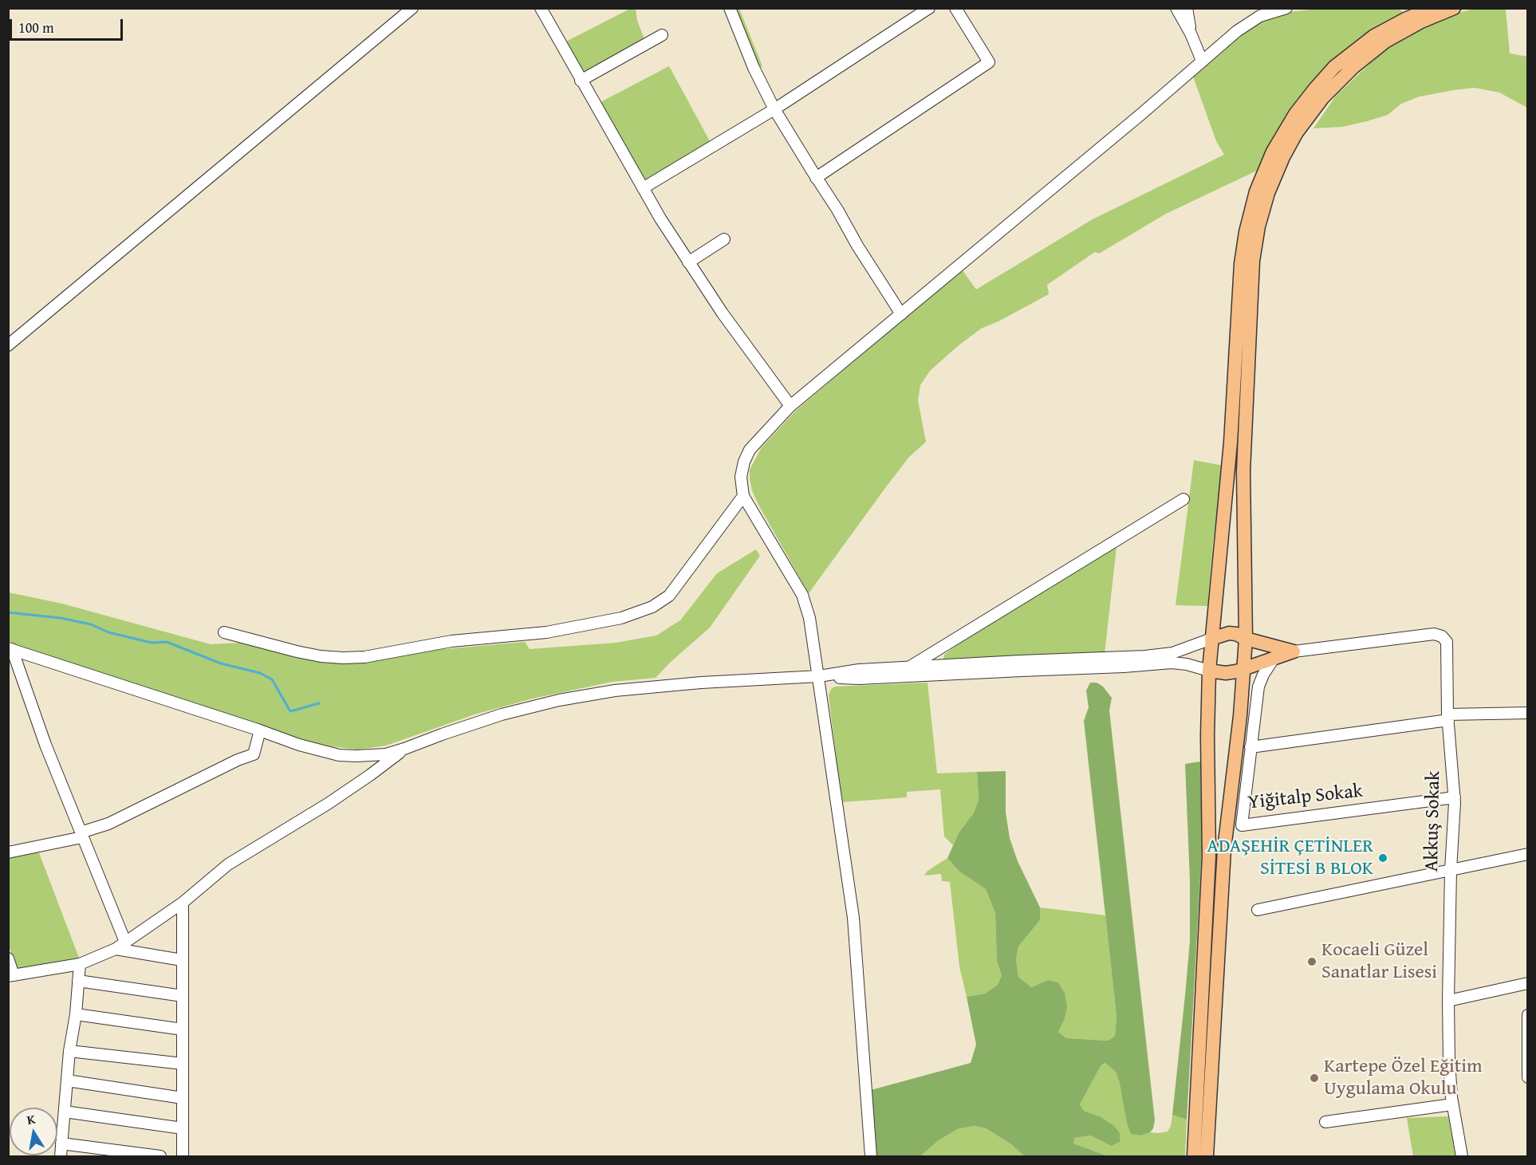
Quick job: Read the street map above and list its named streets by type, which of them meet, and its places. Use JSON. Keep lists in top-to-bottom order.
{
  "streets": {
    "street": ["Yiğitalp Sokak", "Akkuş Sokak"]
  },
  "crossings": [
    ["Yiğitalp Sokak", "Akkuş Sokak"]
  ],
  "places": ["ADAŞEHİR ÇETİNLER SİTESİ B BLOK", "Kocaeli Güzel Sanatlar Lisesi", "Kartepe Özel Eğitim Uygulama Okulu"],
  "scale_bar": "100 m",
  "north": "top"
}
